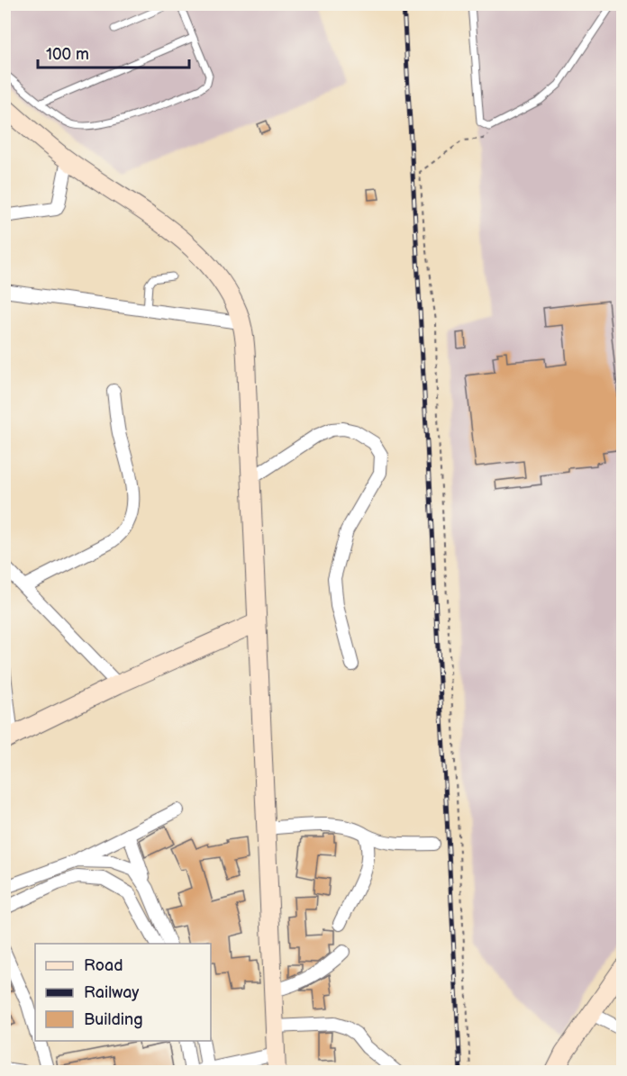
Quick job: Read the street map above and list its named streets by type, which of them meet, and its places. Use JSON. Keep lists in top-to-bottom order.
{
  "legend": ["Road", "Railway", "Building"],
  "scale_bar": "100 m"
}
